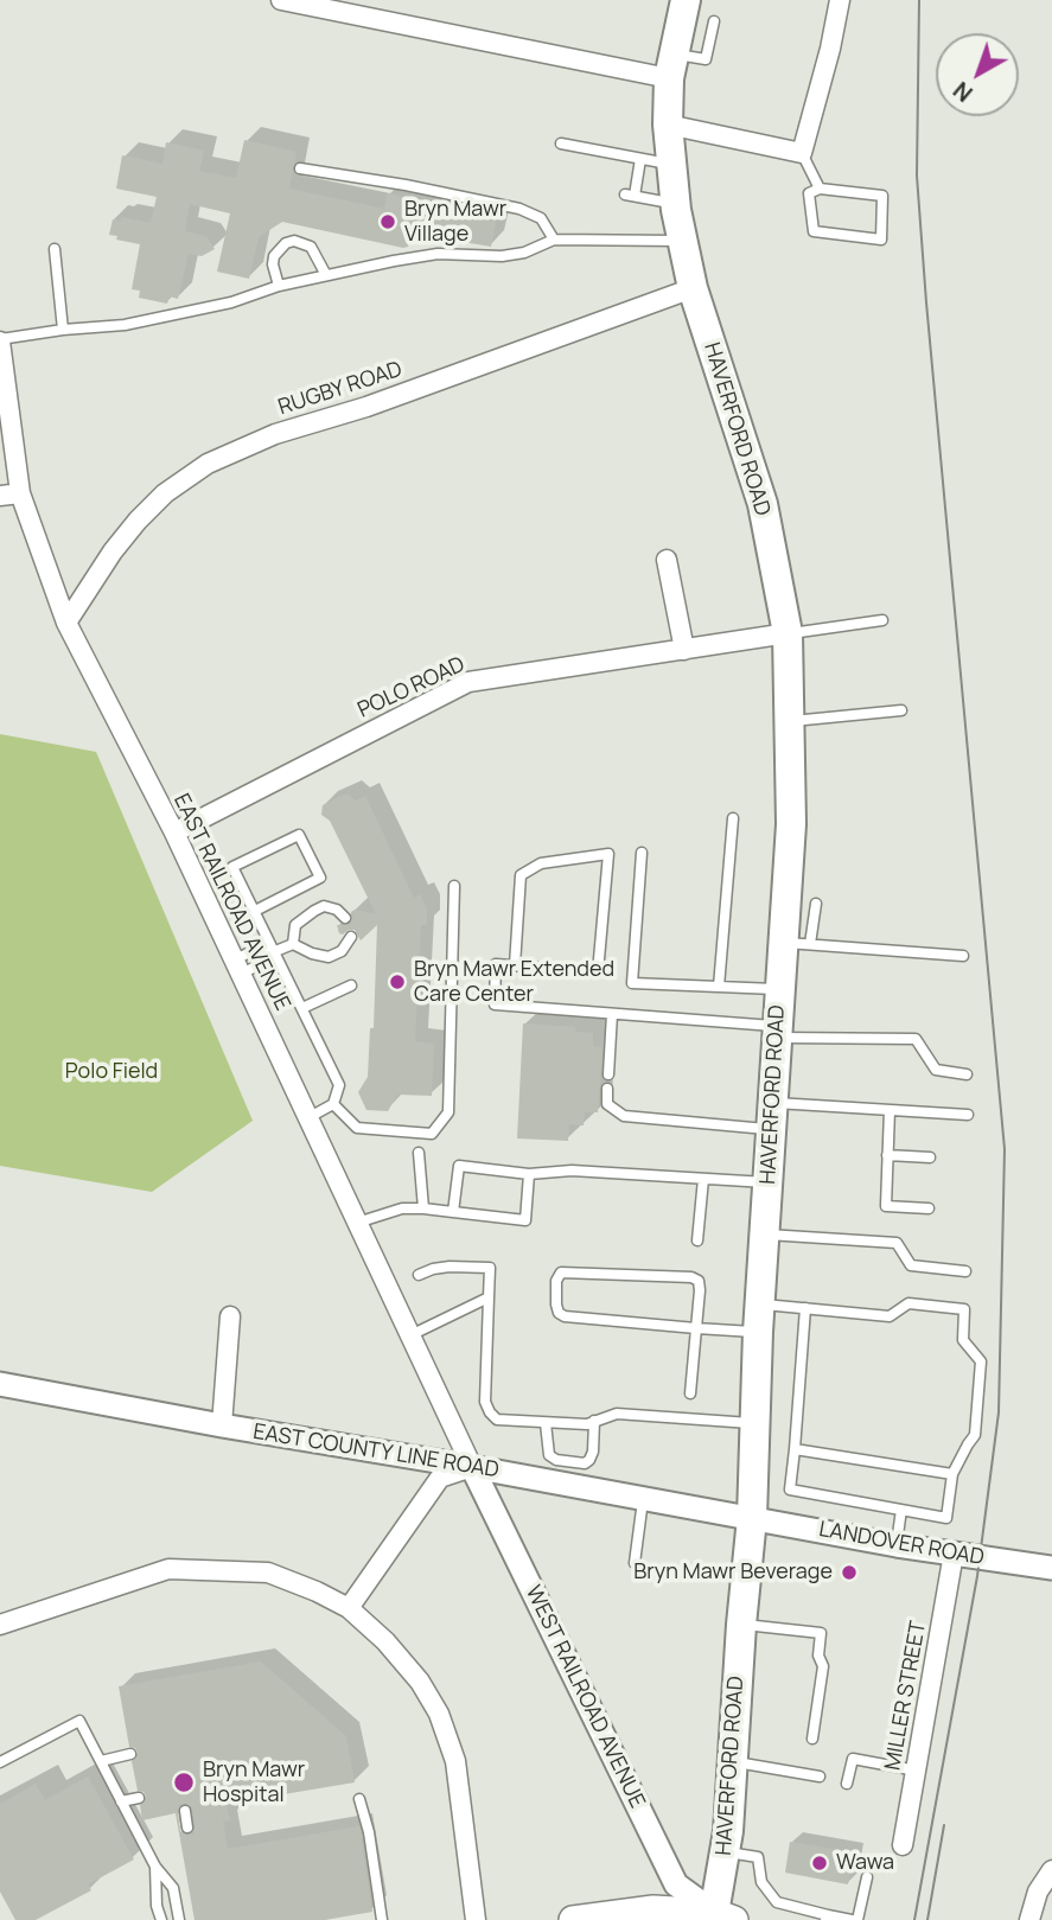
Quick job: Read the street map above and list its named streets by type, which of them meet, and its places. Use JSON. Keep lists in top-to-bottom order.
{
  "streets": {
    "main road": ["HAVERFORD ROAD"],
    "street": [
      "RUGBY ROAD",
      "POLO ROAD",
      "EAST RAILROAD AVENUE",
      "EAST COUNTY LINE ROAD",
      "LANDOVER ROAD",
      "MILLER STREET",
      "WEST RAILROAD AVENUE"
    ]
  },
  "crossings": [
    ["RUGBY ROAD", "HAVERFORD ROAD"],
    ["RUGBY ROAD", "EAST RAILROAD AVENUE"],
    ["HAVERFORD ROAD", "POLO ROAD"],
    ["HAVERFORD ROAD", "EAST COUNTY LINE ROAD"],
    ["HAVERFORD ROAD", "LANDOVER ROAD"],
    ["HAVERFORD ROAD", "WEST RAILROAD AVENUE"],
    ["POLO ROAD", "EAST RAILROAD AVENUE"],
    ["EAST RAILROAD AVENUE", "EAST COUNTY LINE ROAD"],
    ["EAST RAILROAD AVENUE", "WEST RAILROAD AVENUE"],
    ["EAST COUNTY LINE ROAD", "LANDOVER ROAD"],
    ["EAST COUNTY LINE ROAD", "WEST RAILROAD AVENUE"],
    ["LANDOVER ROAD", "MILLER STREET"]
  ],
  "parks": ["Polo Field"],
  "places": [
    "Bryn Mawr Village",
    "Bryn Mawr Extended Care Center",
    "Bryn Mawr Beverage",
    "Bryn Mawr Hospital",
    "Wawa"
  ],
  "north": "bottom left"
}
